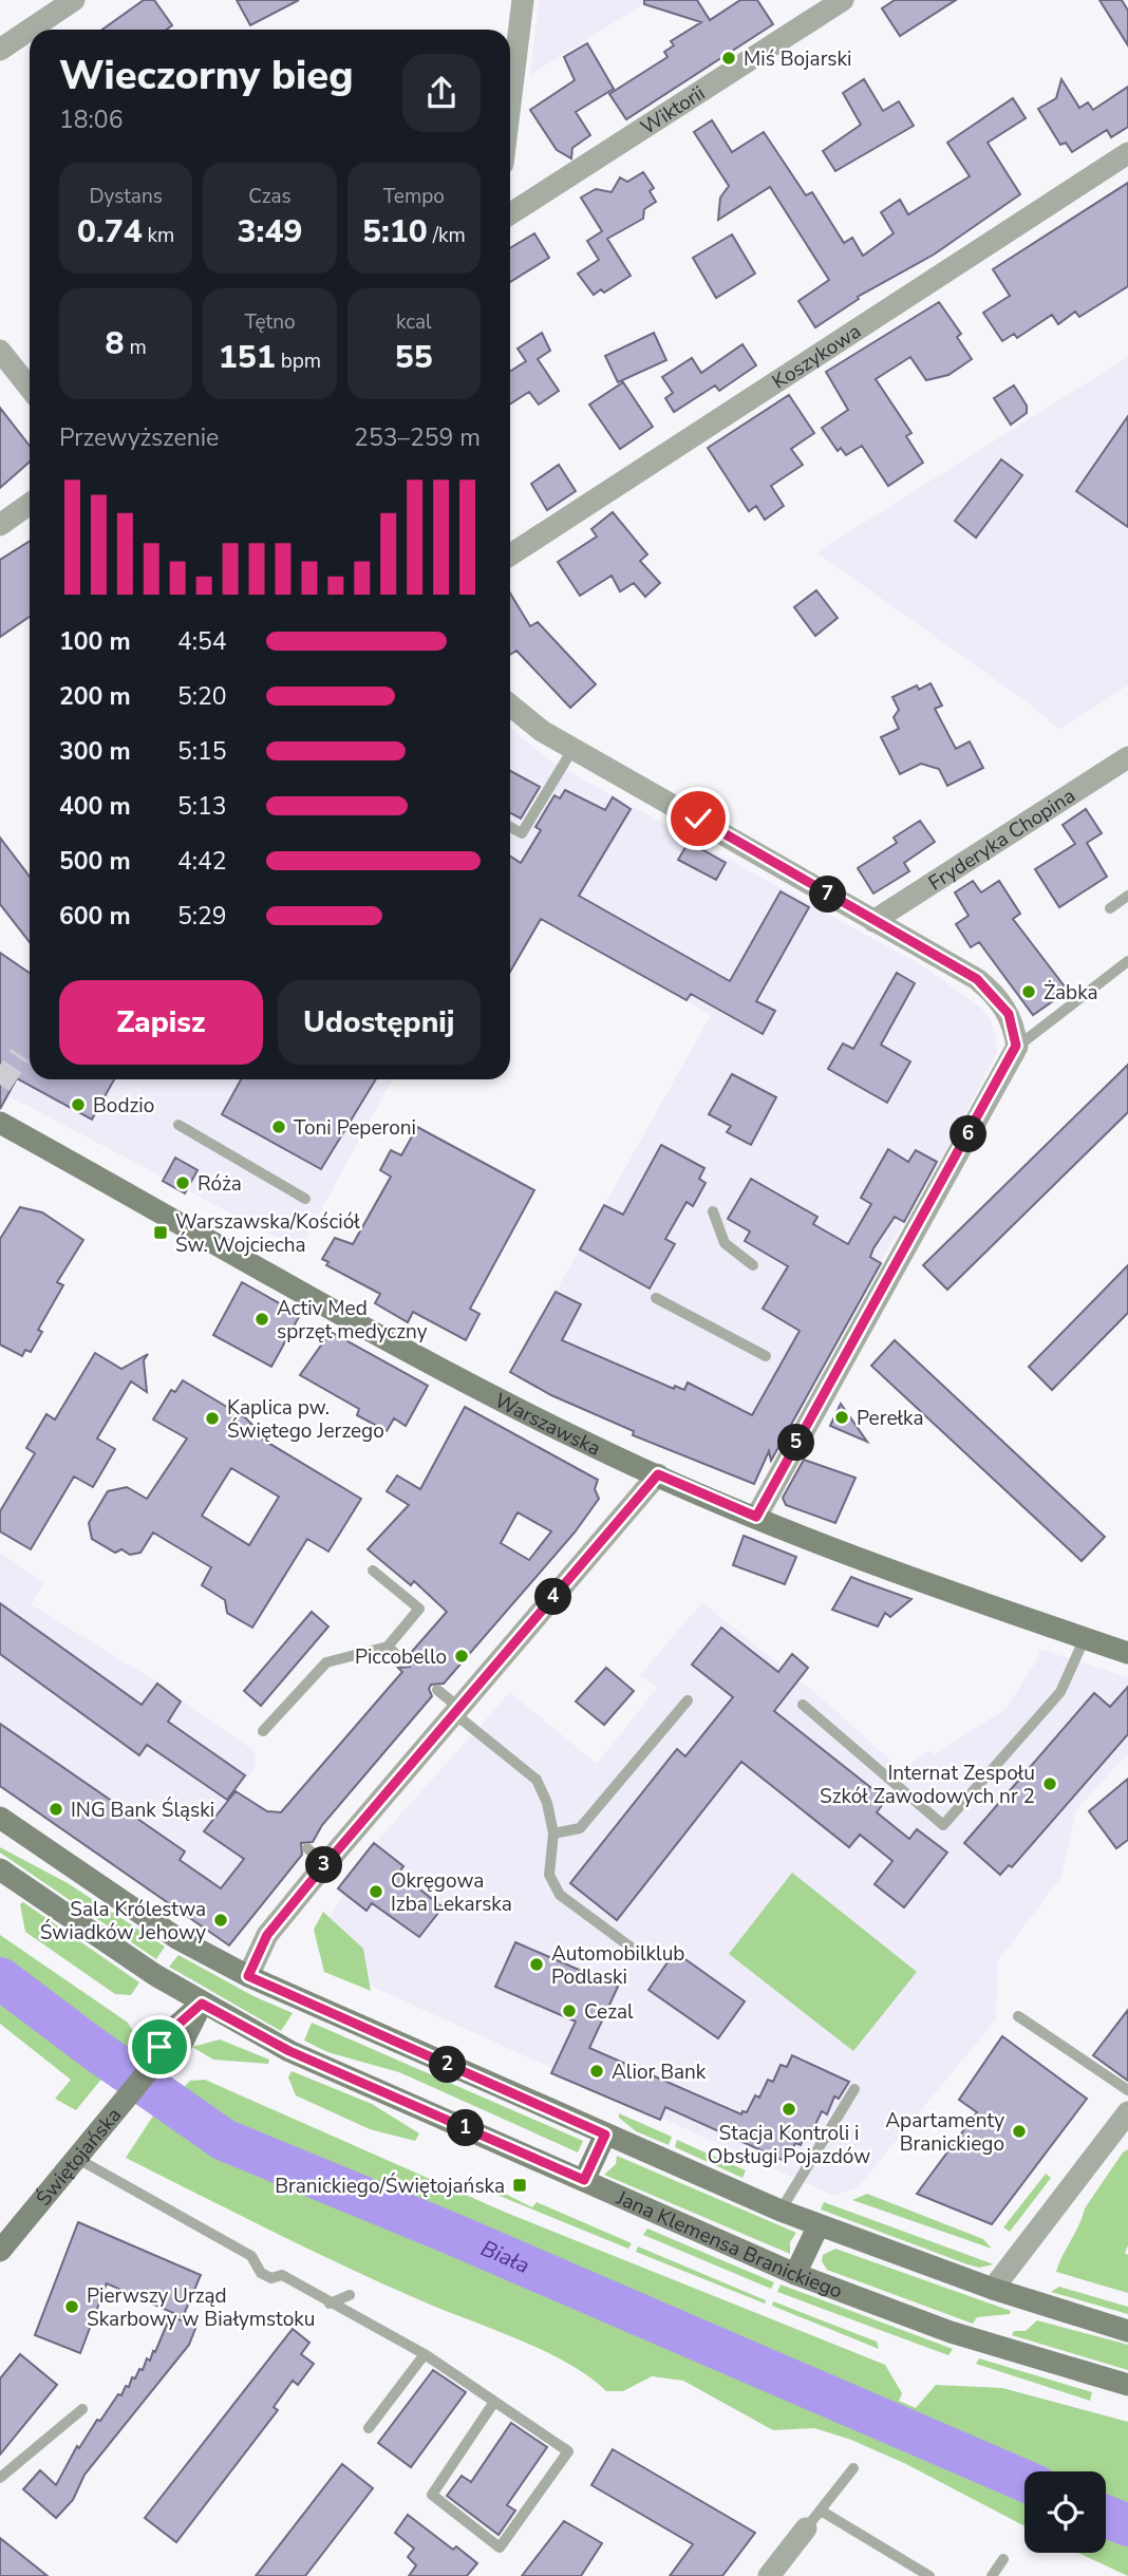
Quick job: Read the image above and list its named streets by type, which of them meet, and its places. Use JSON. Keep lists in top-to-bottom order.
{
  "streets": {
    "main road": ["Warszawska", "Świętojańska", "Jana Klemensa Branickiego"],
    "street": ["Wiktorii", "Koszykowa", "Fryderyka Chopina"]
  },
  "crossings": [
    ["Świętojańska", "Jana Klemensa Branickiego"]
  ],
  "water": ["Biała"],
  "places": {
    "other": [
      "Miś Bojarski",
      "Żabka",
      "Bodzio",
      "Toni Peperoni",
      "Róża",
      "Activ Med sprzęt medyczny",
      "Perełka",
      "Kaplica pw. Świętego Jerzego",
      "Piccobello",
      "Internat Zespołu Szkół Zawodowych nr 2",
      "ING Bank Śląski",
      "Okręgowa Izba Lekarska",
      "Sala Królestwa Świadków Jehowy",
      "Automobilklub Podlaski",
      "Cezal",
      "Alior Bank",
      "Stacja Kontroli i Obsługi Pojazdów",
      "Apartamenty Branickiego",
      "Pierwszy Urząd Skarbowy w Białymstoku"
    ],
    "transit": ["Warszawska/Kościół Św. Wojciecha", "Branickiego/Świętojańska"]
  },
  "page": {
    "heading": ["Wieczorny bieg", "18:06"],
    "stats": [
      ["Dystans", "0.74 km"],
      ["Czas", "3:49"],
      ["Tempo", "5:10 /km"],
      ["8 m"],
      ["Tętno", "151 bpm"],
      ["kcal", "55"]
    ],
    "chart": ["Przewyższenie", "253–259 m"],
    "list": [
      {
        "name": "100 m",
        "note": "4:54"
      },
      {
        "name": "200 m",
        "note": "5:20"
      },
      {
        "name": "300 m",
        "note": "5:15"
      },
      {
        "name": "400 m",
        "note": "5:13"
      },
      {
        "name": "500 m",
        "note": "4:42"
      },
      {
        "name": "600 m",
        "note": "5:29"
      }
    ],
    "pins": [
      "7",
      "6",
      "5",
      "4",
      "3",
      "2",
      "1"
    ],
    "buttons": ["Zapisz", "Udostępnij"]
  }
}
